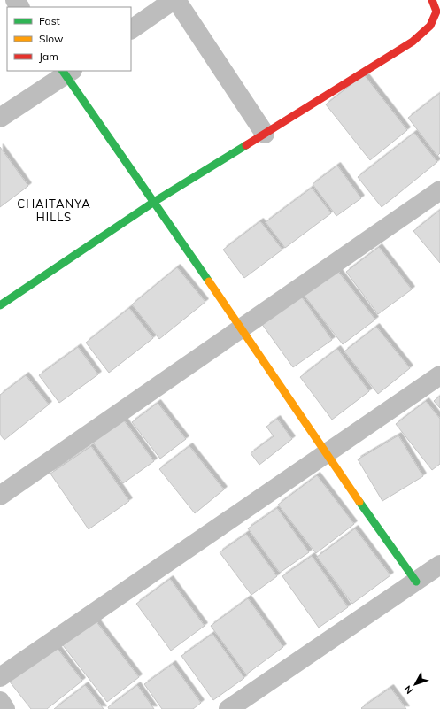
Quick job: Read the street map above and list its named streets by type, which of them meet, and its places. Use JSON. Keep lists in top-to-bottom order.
{
  "districts": ["CHAITANYA HILLS"],
  "legend": ["Fast", "Slow", "Jam"],
  "north": "bottom left"
}
